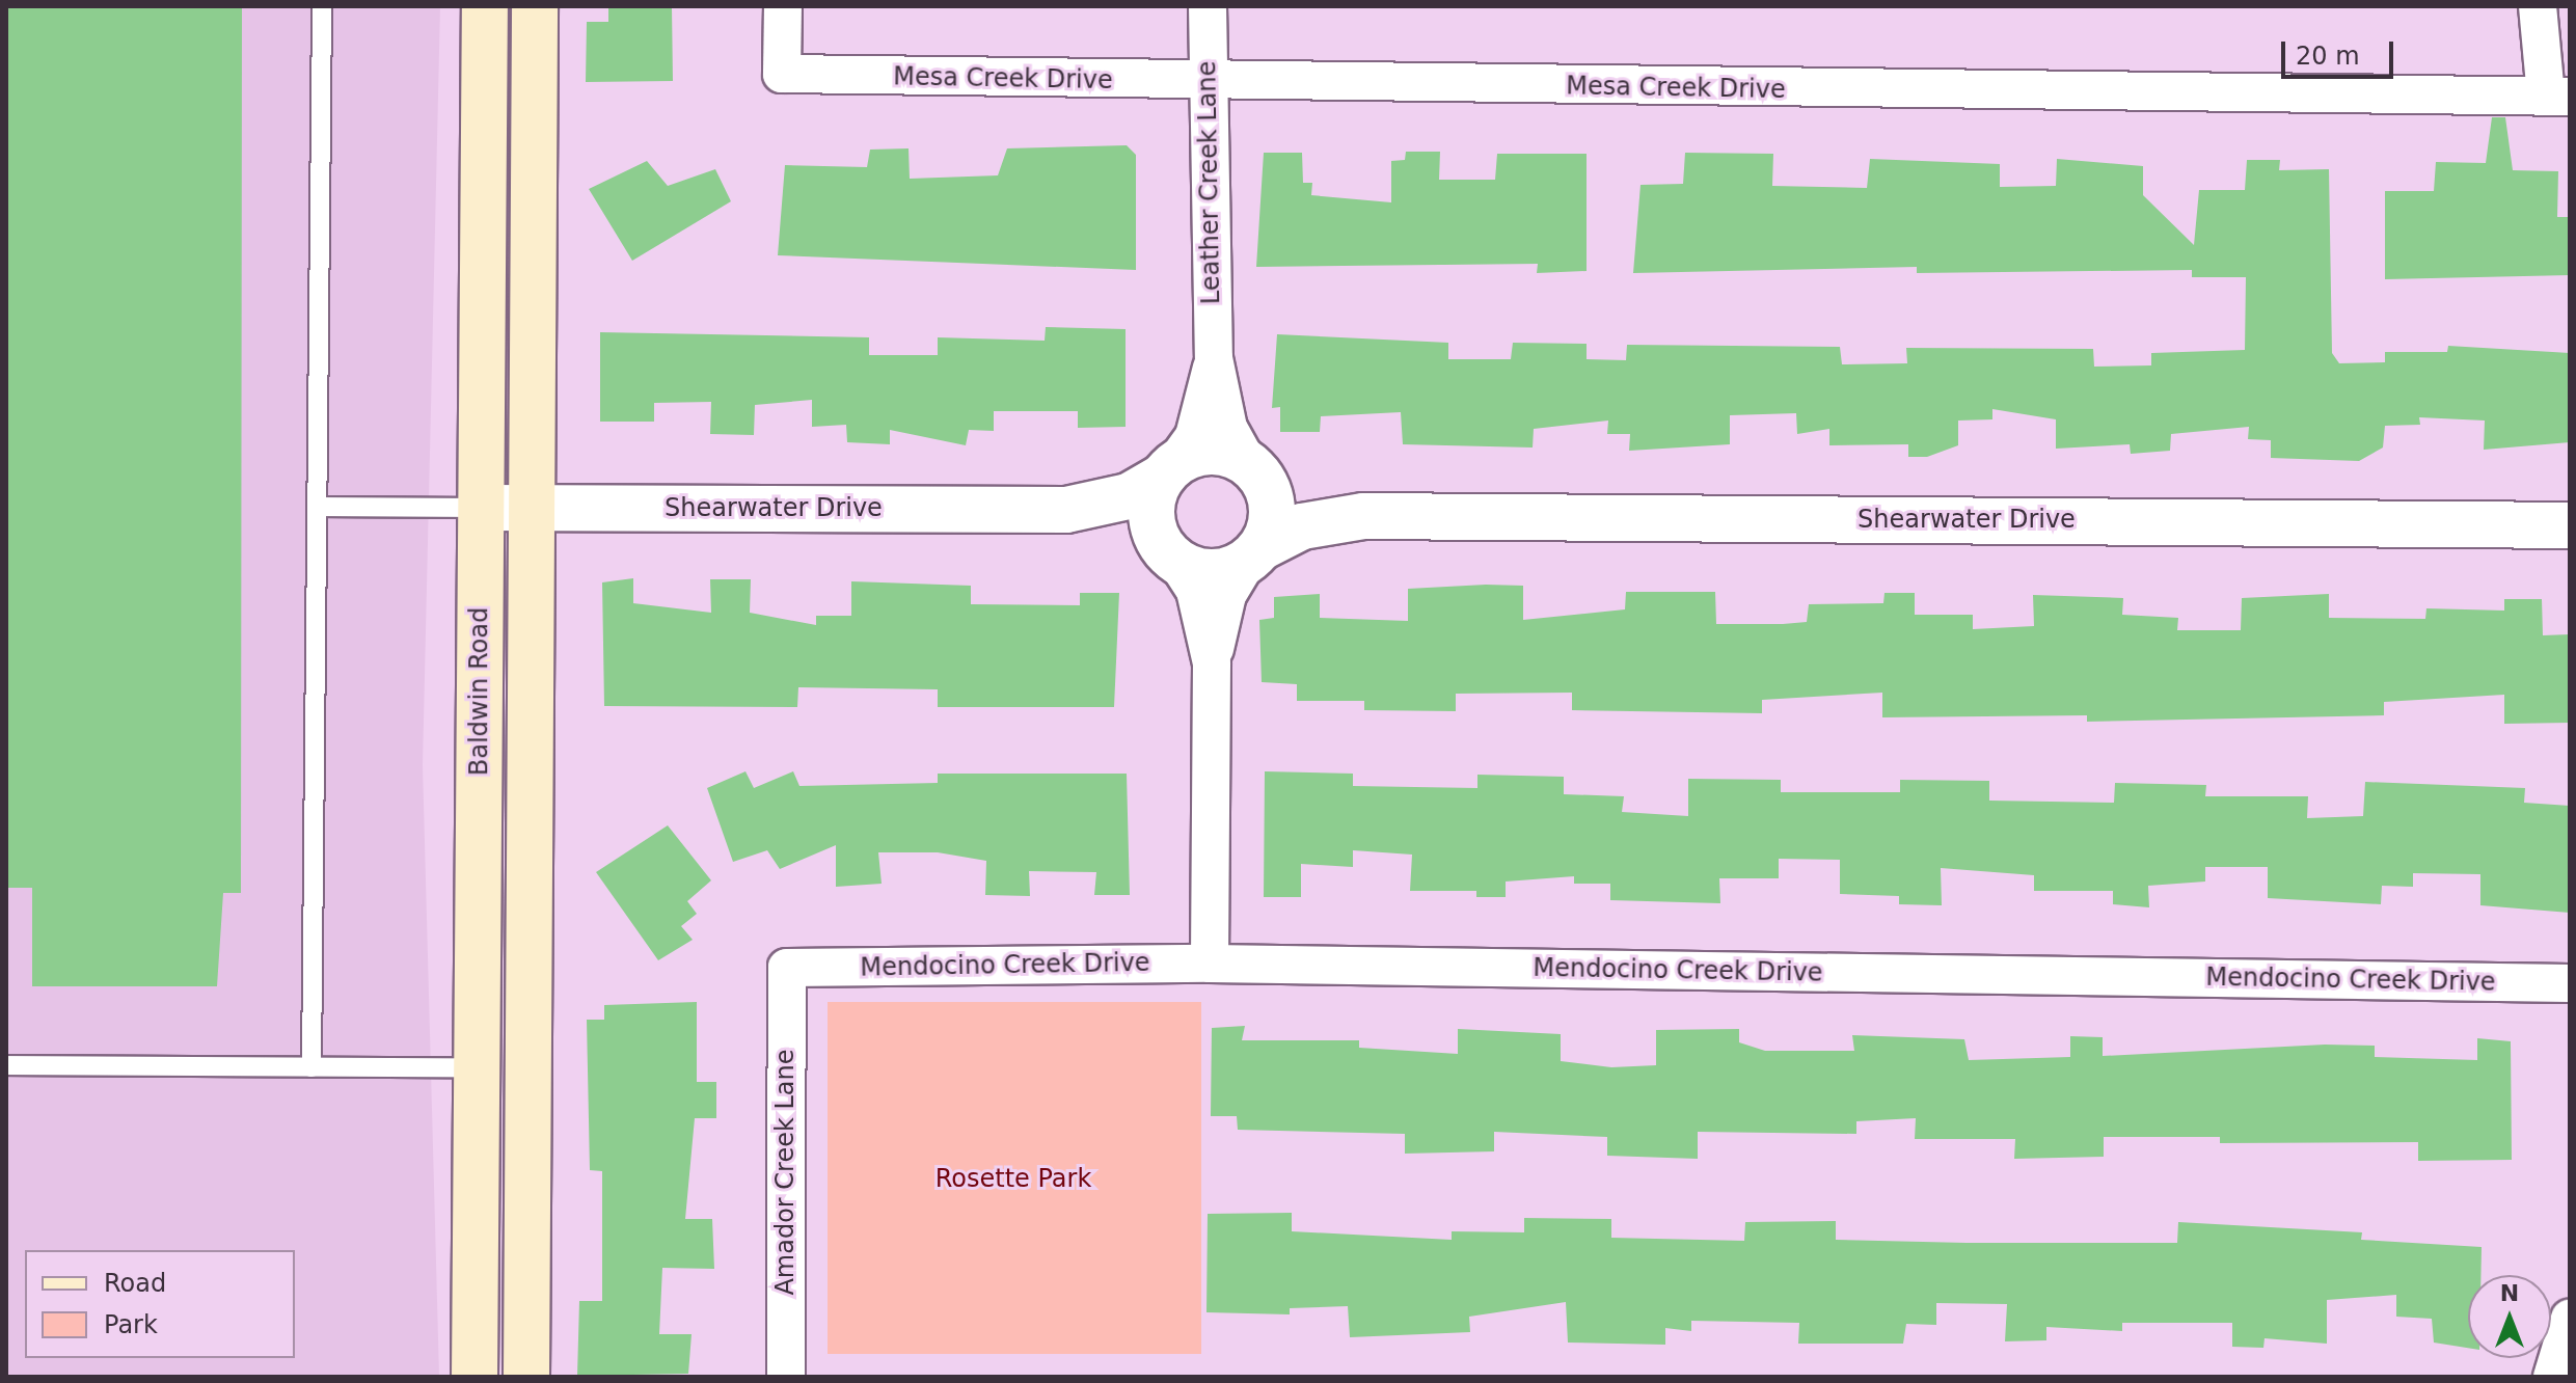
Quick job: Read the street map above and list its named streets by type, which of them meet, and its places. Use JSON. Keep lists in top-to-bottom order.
{
  "streets": {
    "main road": ["Baldwin Road"],
    "street": [
      "Mesa Creek Drive",
      "Leather Creek Lane",
      "Shearwater Drive",
      "Mendocino Creek Drive",
      "Amador Creek Lane"
    ]
  },
  "crossings": [
    ["Mesa Creek Drive", "Leather Creek Lane"],
    ["Leather Creek Lane", "Shearwater Drive"],
    ["Shearwater Drive", "Baldwin Road"],
    ["Mendocino Creek Drive", "Amador Creek Lane"]
  ],
  "parks": ["Rosette Park"],
  "legend": ["Road", "Park"],
  "scale_bar": "20 m",
  "north": "top"
}
